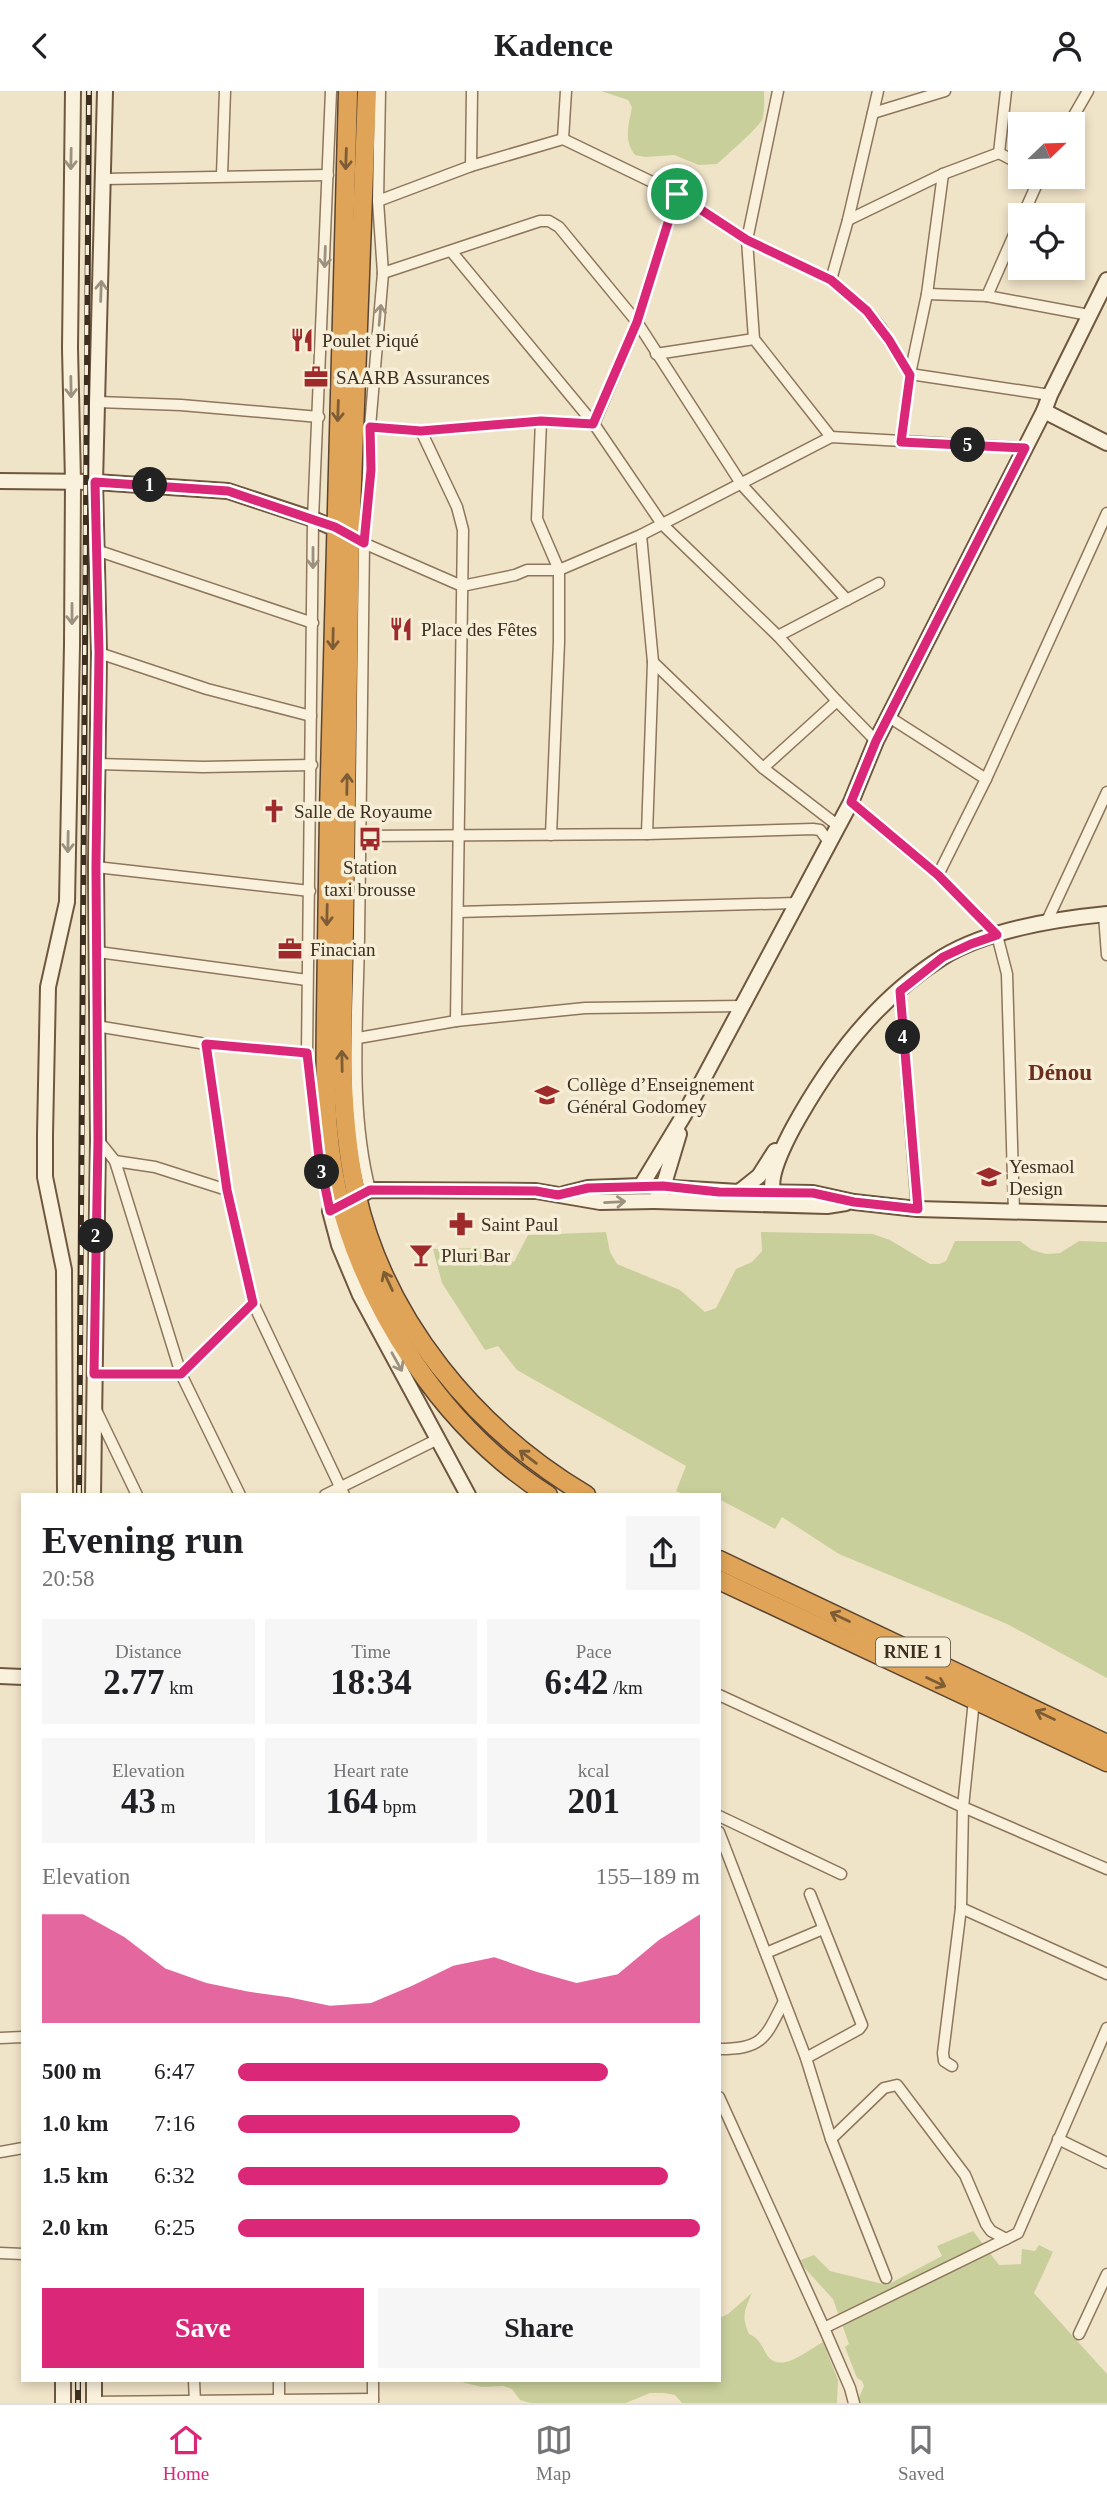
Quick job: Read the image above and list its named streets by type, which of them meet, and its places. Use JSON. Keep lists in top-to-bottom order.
{
  "streets": {
    "highway": ["RNIE 1"]
  },
  "districts": ["Dénou"],
  "places": {
    "restaurant": ["Poulet Piqué", "Place des Fêtes"],
    "office": ["SAARB Assurances", "Finacian"],
    "church": ["Salle de Royaume"],
    "bus stop": ["Station taxi brousse"],
    "school or university": ["Collège d’Enseignement Général Godomey", "Yesmaol Design"],
    "pharmacy": ["Saint Paul"],
    "bar": ["Pluri Bar"]
  },
  "north": "top right",
  "page": {
    "header": "Kadence",
    "pins": [
      "5",
      "1",
      "4",
      "3",
      "2"
    ],
    "heading": ["Evening run", "20:58"],
    "stats": [
      ["Distance", "2.77 km"],
      ["Time", "18:34"],
      ["Pace", "6:42 /km"],
      ["Elevation", "43 m"],
      ["Heart rate", "164 bpm"],
      ["kcal", "201"]
    ],
    "chart": ["Elevation", "155–189 m"],
    "list": [
      {
        "name": "500 m",
        "note": "6:47"
      },
      {
        "name": "1.0 km",
        "note": "7:16"
      },
      {
        "name": "1.5 km",
        "note": "6:32"
      },
      {
        "name": "2.0 km",
        "note": "6:25"
      }
    ],
    "buttons": ["Save", "Share"],
    "tabs": ["Home", "Map", "Saved"]
  }
}
